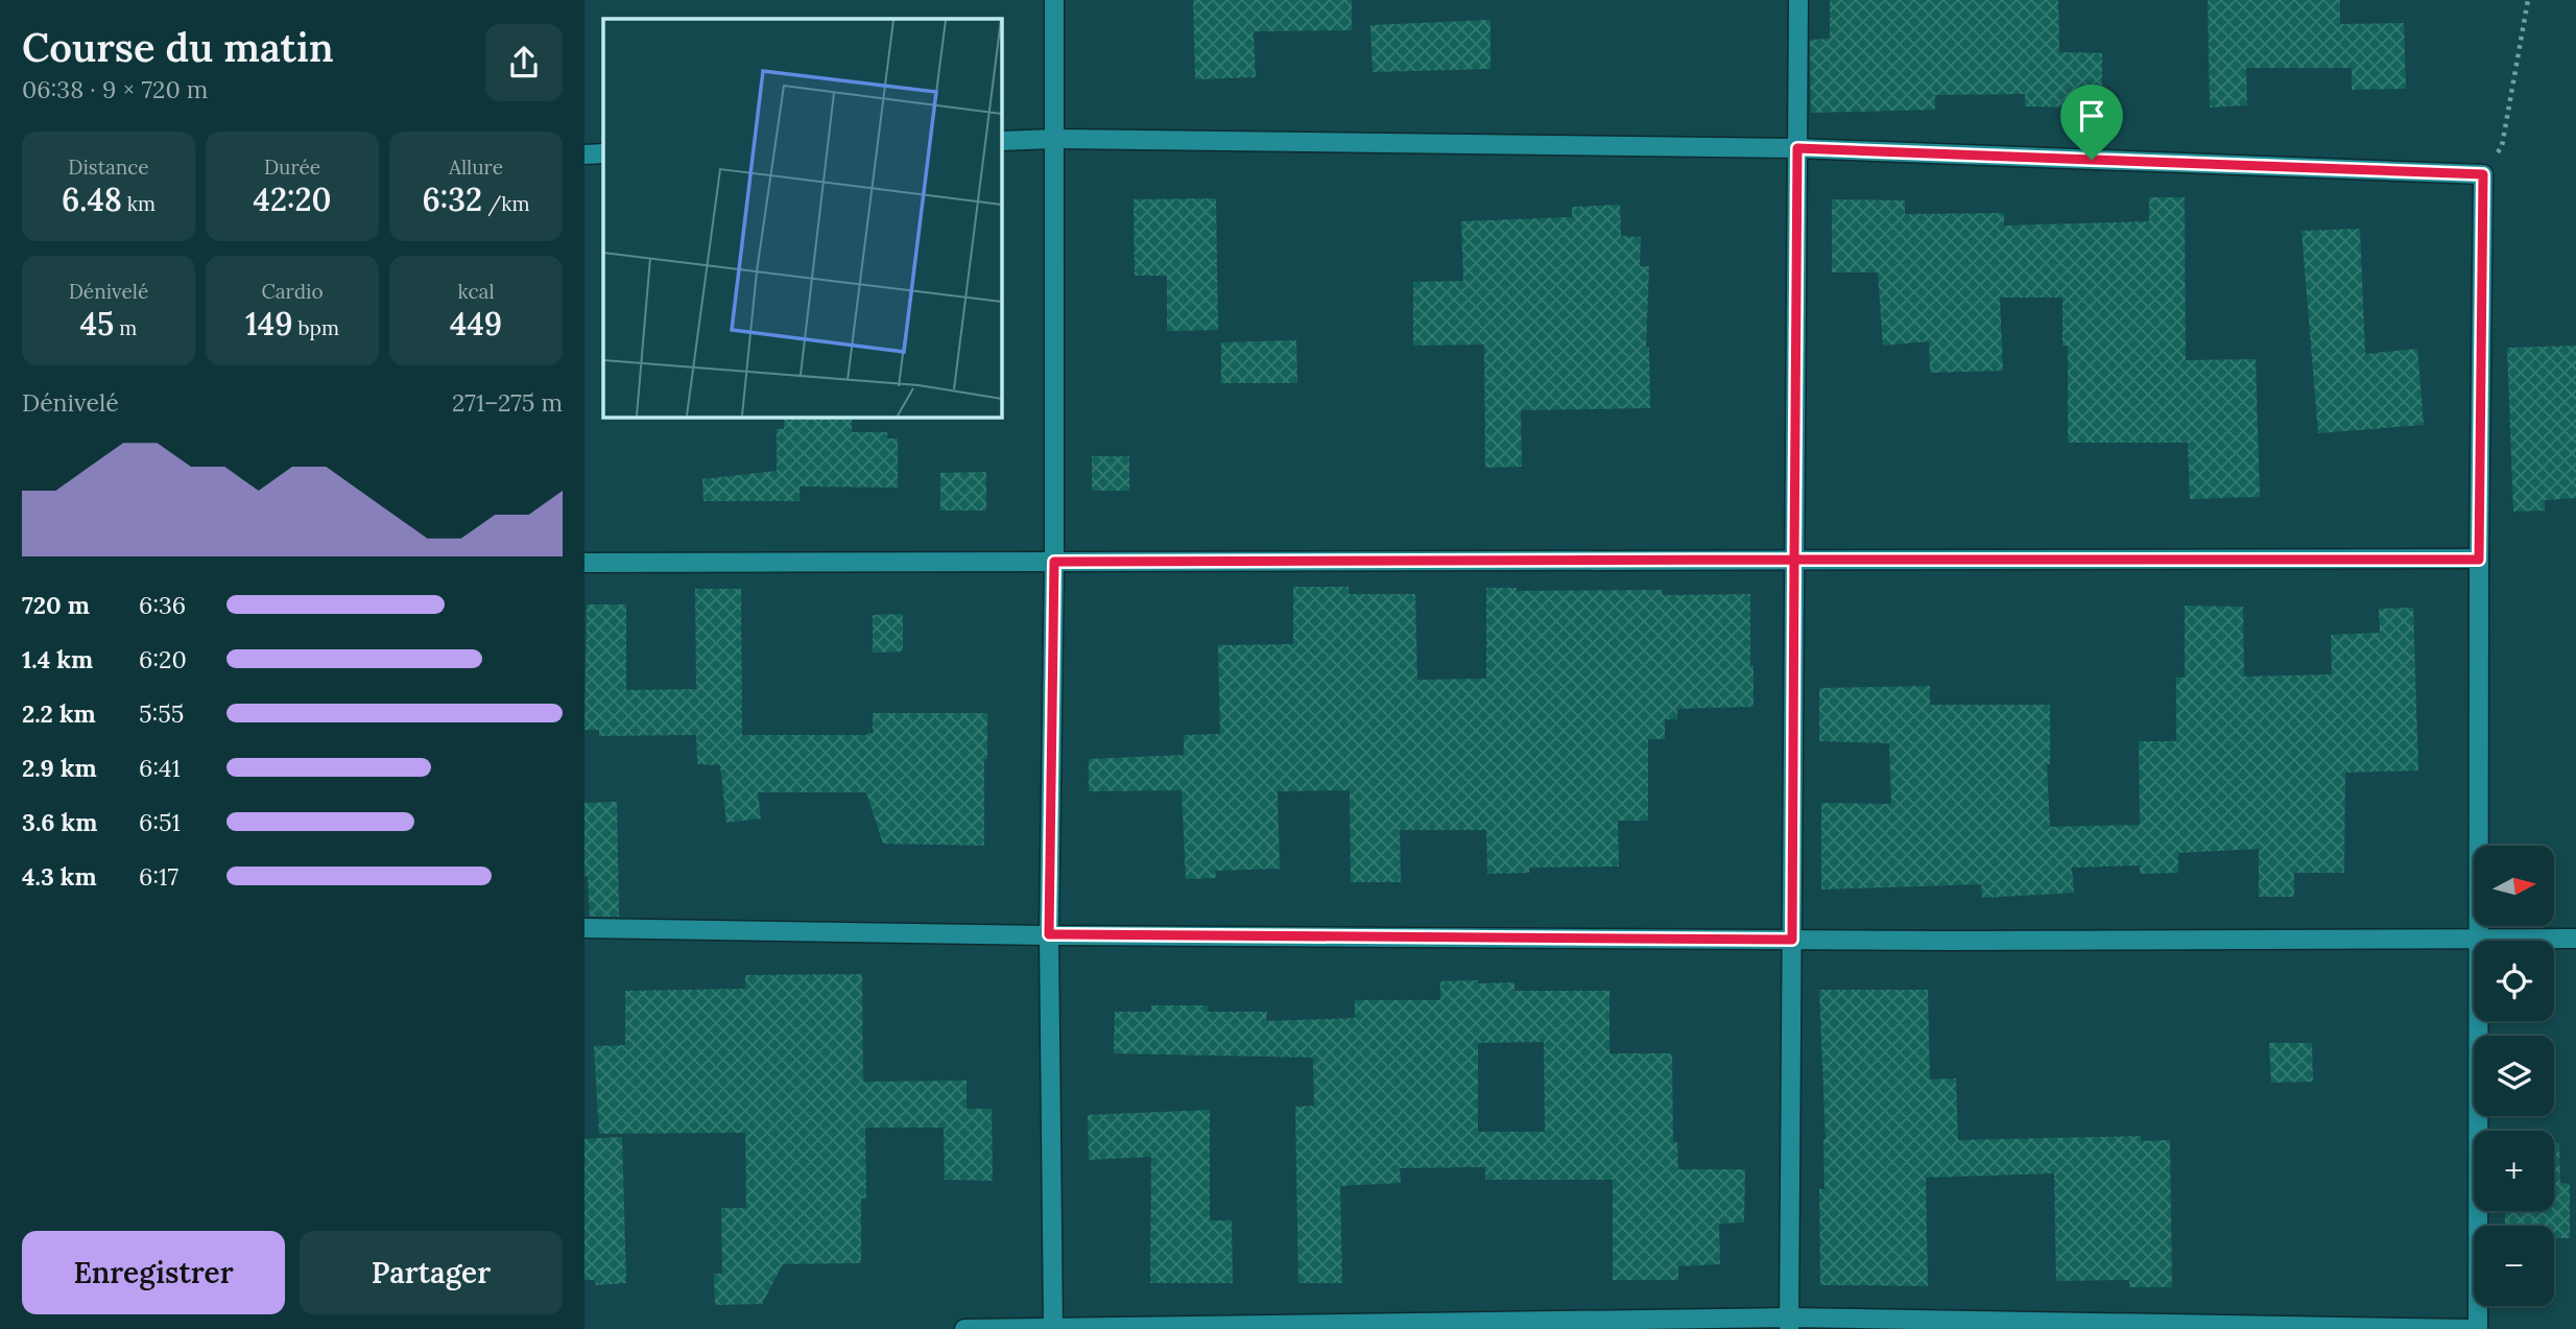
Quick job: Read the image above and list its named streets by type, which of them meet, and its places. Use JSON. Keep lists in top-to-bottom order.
{
  "north": "right",
  "page": {
    "heading": ["Course du matin", "06:38 · 9 × 720 m"],
    "stats": [
      ["Distance", "6.48 km"],
      ["Durée", "42:20"],
      ["Allure", "6:32 /km"],
      ["Dénivelé", "45 m"],
      ["Cardio", "149 bpm"],
      ["kcal", "449"]
    ],
    "chart": ["Dénivelé", "271–275 m"],
    "list": [
      {
        "name": "720 m",
        "note": "6:36"
      },
      {
        "name": "1.4 km",
        "note": "6:20"
      },
      {
        "name": "2.2 km",
        "note": "5:55"
      },
      {
        "name": "2.9 km",
        "note": "6:41"
      },
      {
        "name": "3.6 km",
        "note": "6:51"
      },
      {
        "name": "4.3 km",
        "note": "6:17"
      }
    ],
    "map_buttons": ["+", "−"],
    "buttons": ["Enregistrer", "Partager"]
  }
}
